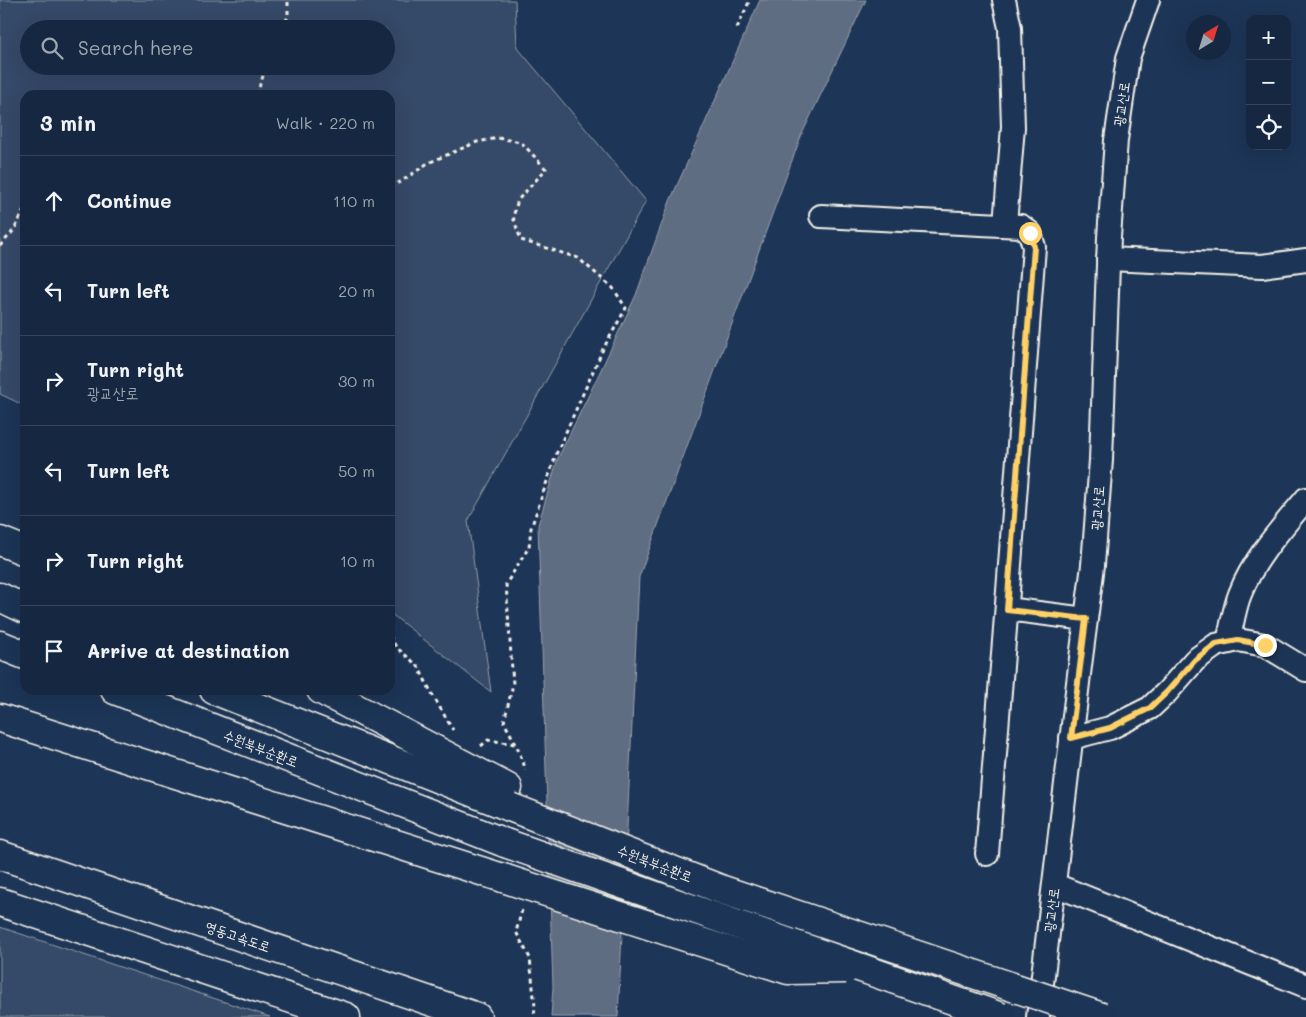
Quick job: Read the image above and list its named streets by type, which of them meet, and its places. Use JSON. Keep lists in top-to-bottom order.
{
  "streets": {
    "highway": ["수원북부순환로", "영동고속도로"],
    "street": ["광교산로"]
  },
  "north": "top right",
  "page": {
    "map_buttons": ["+", "−"],
    "search": "Search here",
    "heading": ["3 min", "Walk · 220 m"],
    "list": [
      ["Continue", "110 m"],
      ["Turn left", "20 m"],
      ["Turn right", "광교산로", "30 m"],
      ["Turn left", "50 m"],
      ["Turn right", "10 m"],
      "Arrive at destination"
    ]
  }
}
